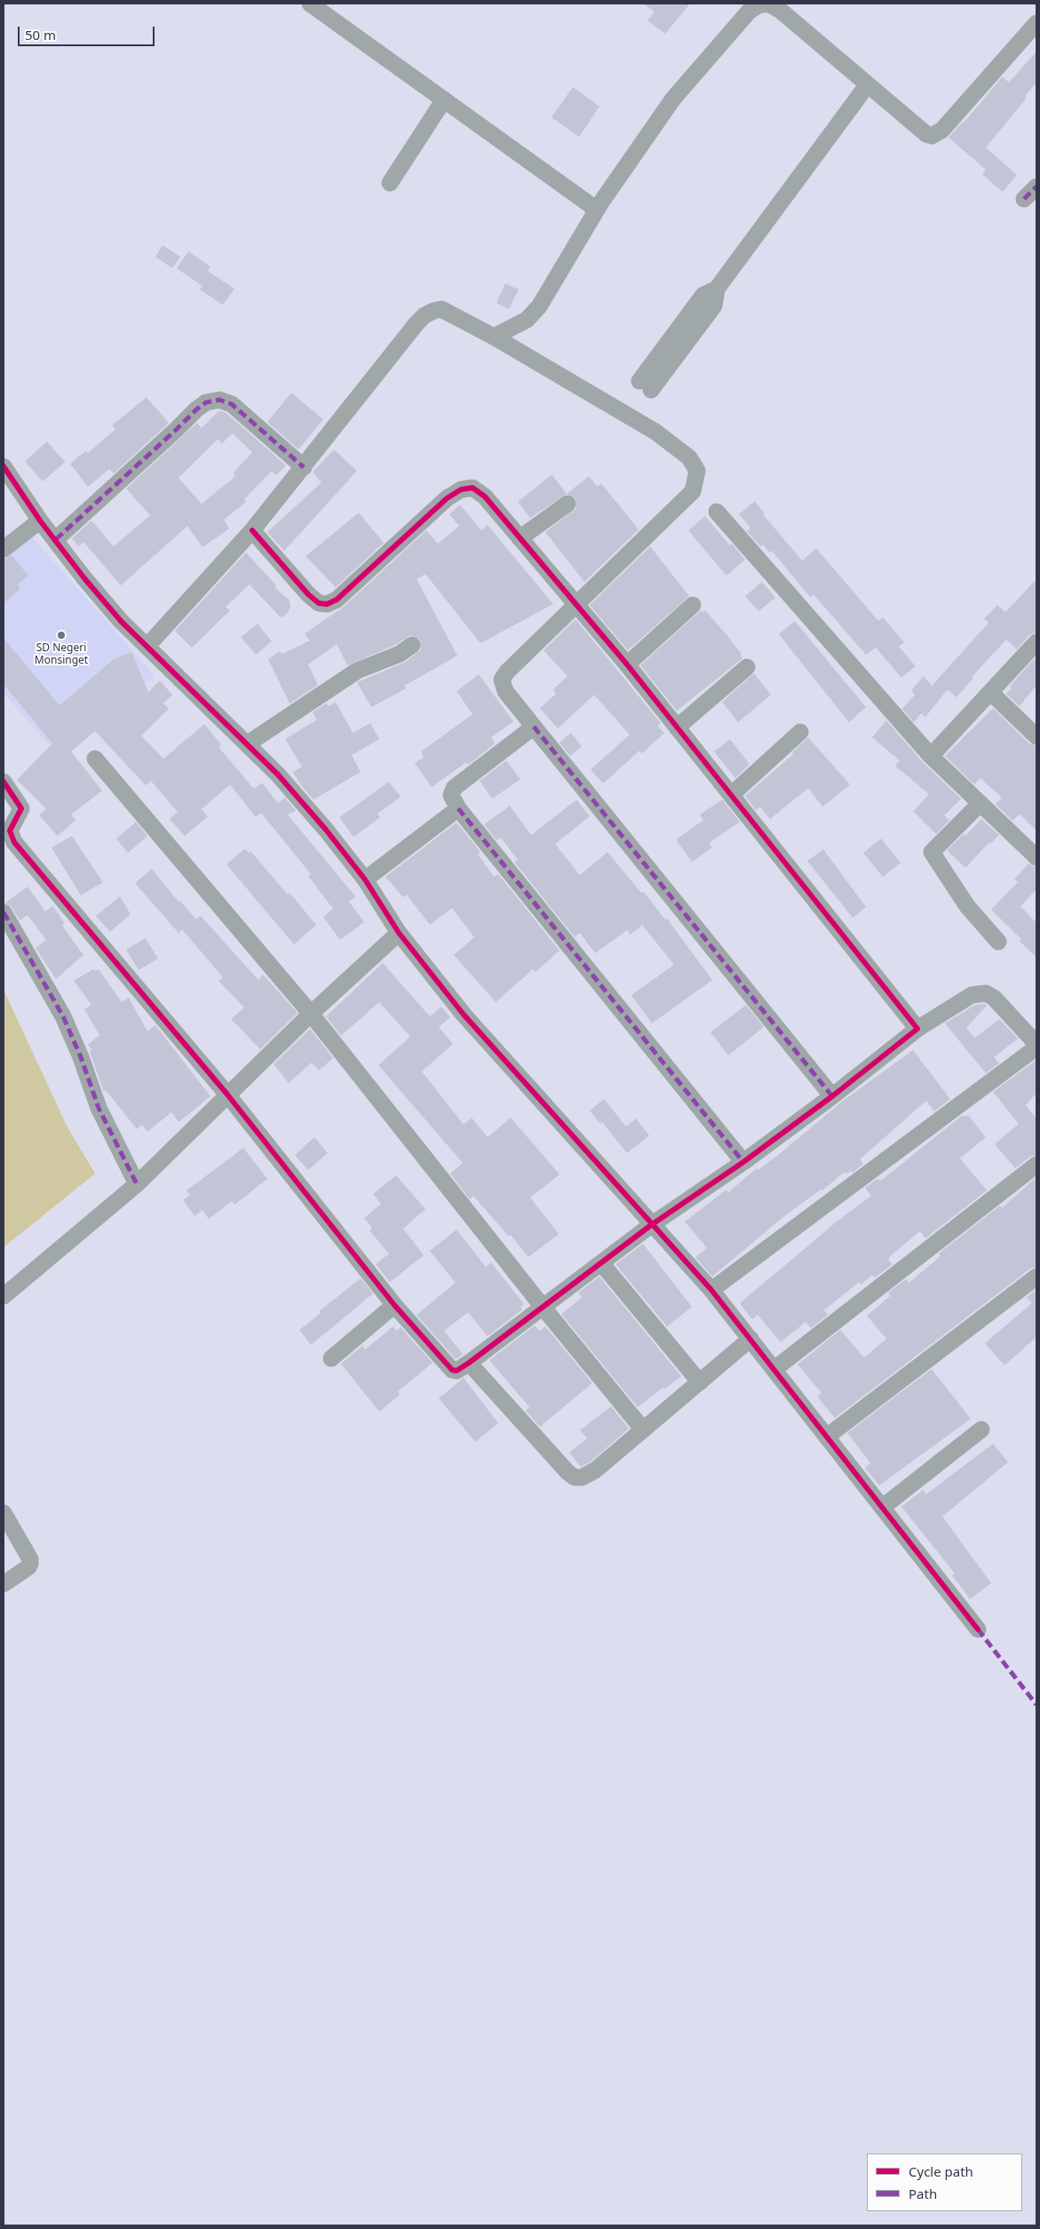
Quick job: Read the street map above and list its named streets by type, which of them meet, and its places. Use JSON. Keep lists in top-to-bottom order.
{
  "places": ["SD Negeri Monsinget"],
  "legend": ["Cycle path", "Path"],
  "scale_bar": "50 m"
}
